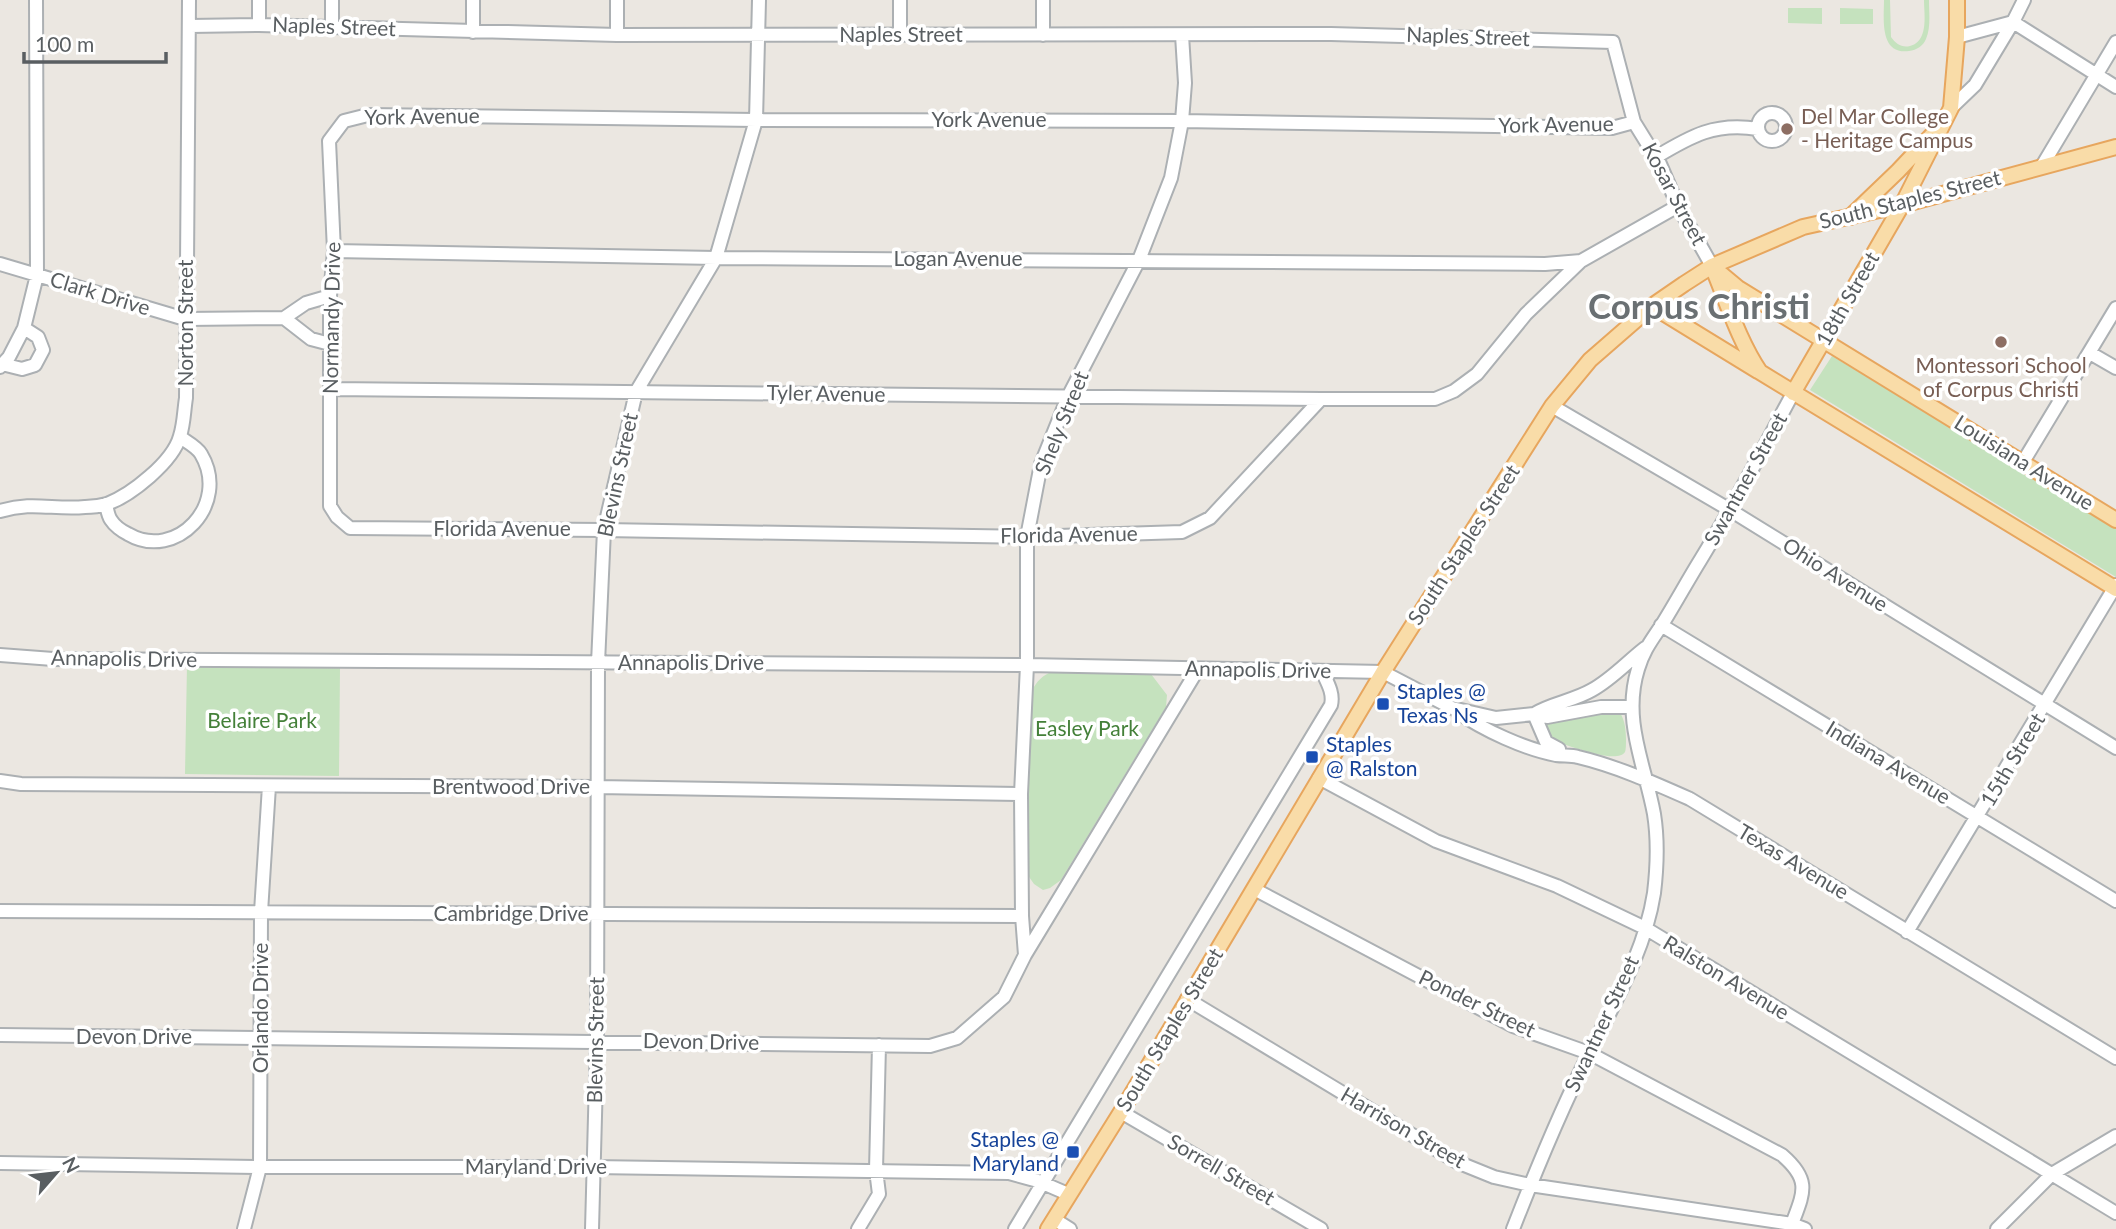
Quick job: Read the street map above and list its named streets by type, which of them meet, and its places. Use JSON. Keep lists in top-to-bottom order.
{
  "streets": {
    "main road": ["South Staples Street", "18th Street", "Louisiana Avenue"],
    "street": [
      "Naples Street",
      "York Avenue",
      "Kosar Street",
      "Logan Avenue",
      "Clark Drive",
      "Normandy Drive",
      "Norton Street",
      "Tyler Avenue",
      "Shely Street",
      "Blevins Street",
      "Swantner Street",
      "Florida Avenue",
      "Ohio Avenue",
      "Annapolis Drive",
      "15th Street",
      "Indiana Avenue",
      "Brentwood Drive",
      "Texas Avenue",
      "Cambridge Drive",
      "Ralston Avenue",
      "Ponder Street",
      "Orlando Drive",
      "Devon Drive",
      "Harrison Street",
      "Maryland Drive",
      "Sorrell Street"
    ]
  },
  "crossings": [
    ["Naples Street", "Kosar Street"],
    ["Naples Street", "Norton Street"],
    ["Naples Street", "Shely Street"],
    ["Naples Street", "Blevins Street"],
    ["York Avenue", "Kosar Street"],
    ["York Avenue", "Normandy Drive"],
    ["York Avenue", "Shely Street"],
    ["York Avenue", "Blevins Street"],
    ["Kosar Street", "South Staples Street"],
    ["Kosar Street", "Louisiana Avenue"],
    ["South Staples Street", "18th Street"],
    ["South Staples Street", "Louisiana Avenue"],
    ["South Staples Street", "Ohio Avenue"],
    ["South Staples Street", "Annapolis Drive"],
    ["South Staples Street", "Texas Avenue"],
    ["South Staples Street", "Ralston Avenue"],
    ["South Staples Street", "Ponder Street"],
    ["South Staples Street", "Harrison Street"],
    ["South Staples Street", "Maryland Drive"],
    ["South Staples Street", "Sorrell Street"],
    ["Logan Avenue", "Normandy Drive"],
    ["Logan Avenue", "Shely Street"],
    ["Logan Avenue", "Blevins Street"],
    ["Clark Drive", "Normandy Drive"],
    ["Clark Drive", "Norton Street"],
    ["18th Street", "Louisiana Avenue"],
    ["18th Street", "Swantner Street"],
    ["Normandy Drive", "Tyler Avenue"],
    ["Normandy Drive", "Florida Avenue"],
    ["Tyler Avenue", "Shely Street"],
    ["Tyler Avenue", "Blevins Street"],
    ["Tyler Avenue", "Florida Avenue"],
    ["Shely Street", "Florida Avenue"],
    ["Shely Street", "Annapolis Drive"],
    ["Shely Street", "Brentwood Drive"],
    ["Shely Street", "Cambridge Drive"],
    ["Shely Street", "Devon Drive"],
    ["Blevins Street", "Florida Avenue"],
    ["Blevins Street", "Annapolis Drive"],
    ["Blevins Street", "Brentwood Drive"],
    ["Blevins Street", "Cambridge Drive"],
    ["Blevins Street", "Devon Drive"],
    ["Blevins Street", "Maryland Drive"],
    ["Swantner Street", "Ohio Avenue"],
    ["Swantner Street", "Indiana Avenue"],
    ["Swantner Street", "Texas Avenue"],
    ["Swantner Street", "Ralston Avenue"],
    ["Swantner Street", "Ponder Street"],
    ["Swantner Street", "Harrison Street"],
    ["Ohio Avenue", "15th Street"],
    ["Annapolis Drive", "Texas Avenue"],
    ["Annapolis Drive", "Devon Drive"],
    ["15th Street", "Indiana Avenue"],
    ["15th Street", "Texas Avenue"],
    ["Brentwood Drive", "Orlando Drive"],
    ["Cambridge Drive", "Orlando Drive"],
    ["Ponder Street", "Harrison Street"],
    ["Orlando Drive", "Devon Drive"],
    ["Orlando Drive", "Maryland Drive"]
  ],
  "districts": ["Corpus Christi"],
  "parks": ["Belaire Park", "Easley Park"],
  "places": {
    "other": ["Del Mar College - Heritage Campus", "Montessori School of Corpus Christi"],
    "transit": ["Staples @ Texas Ns", "Staples @ Ralston", "Staples @ Maryland"]
  },
  "scale_bar": "100 m",
  "north": "top right"
}
